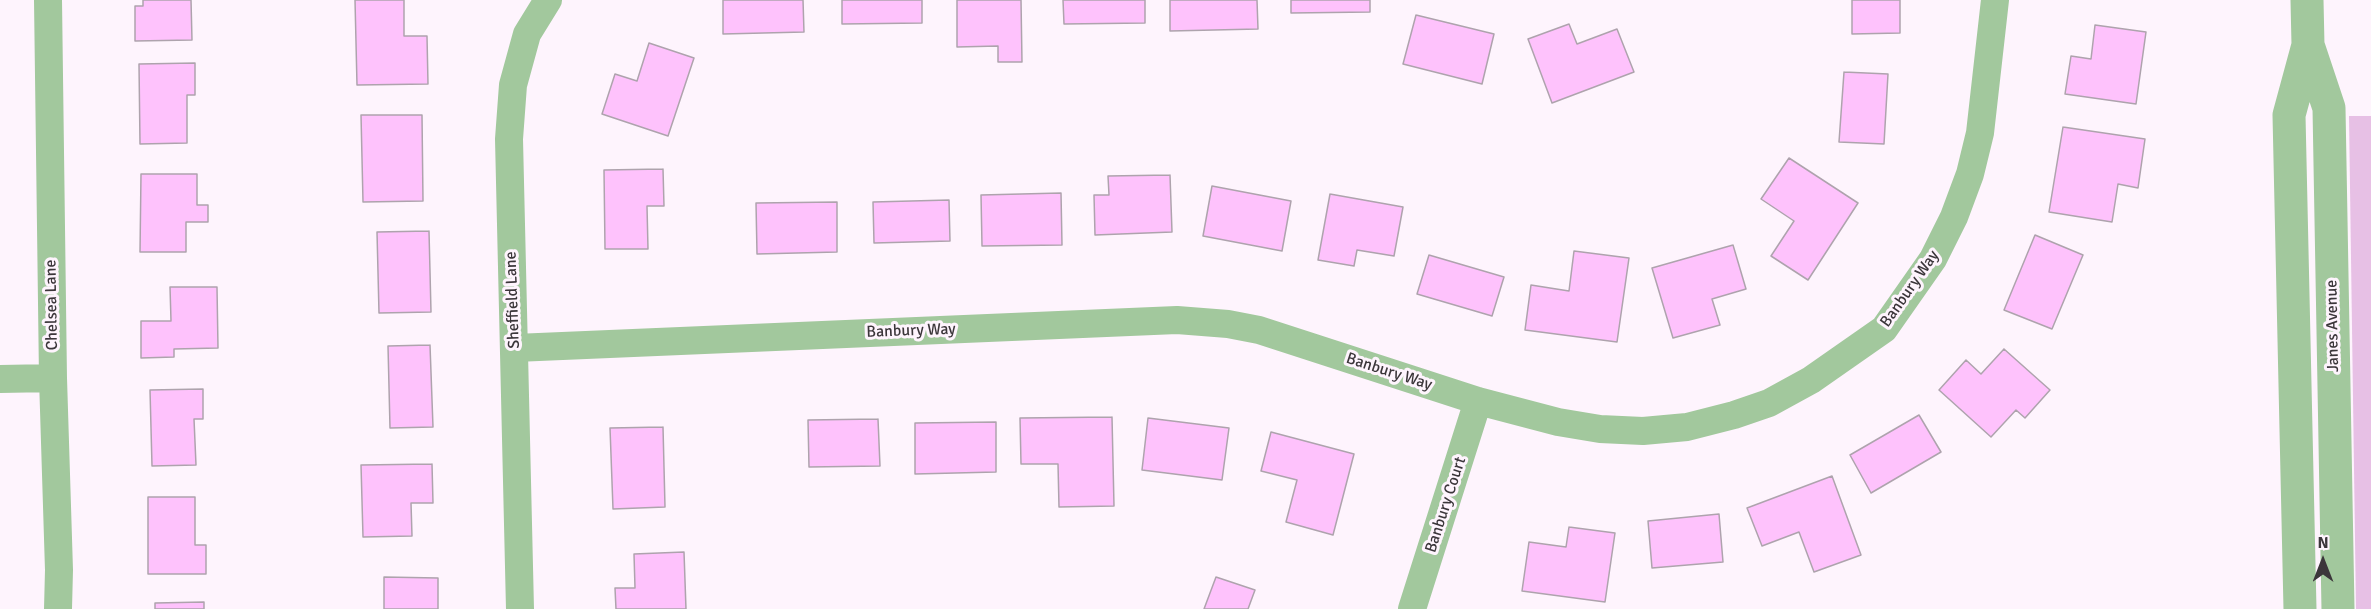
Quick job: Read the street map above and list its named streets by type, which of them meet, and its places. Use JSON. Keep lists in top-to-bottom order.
{
  "streets": {
    "street": [
      "Banbury Way",
      "Sheffield Lane",
      "Chelsea Lane",
      "Janes Avenue",
      "Banbury Court"
    ]
  },
  "crossings": [
    ["Banbury Way", "Sheffield Lane"],
    ["Banbury Way", "Banbury Court"]
  ],
  "north": "top"
}
